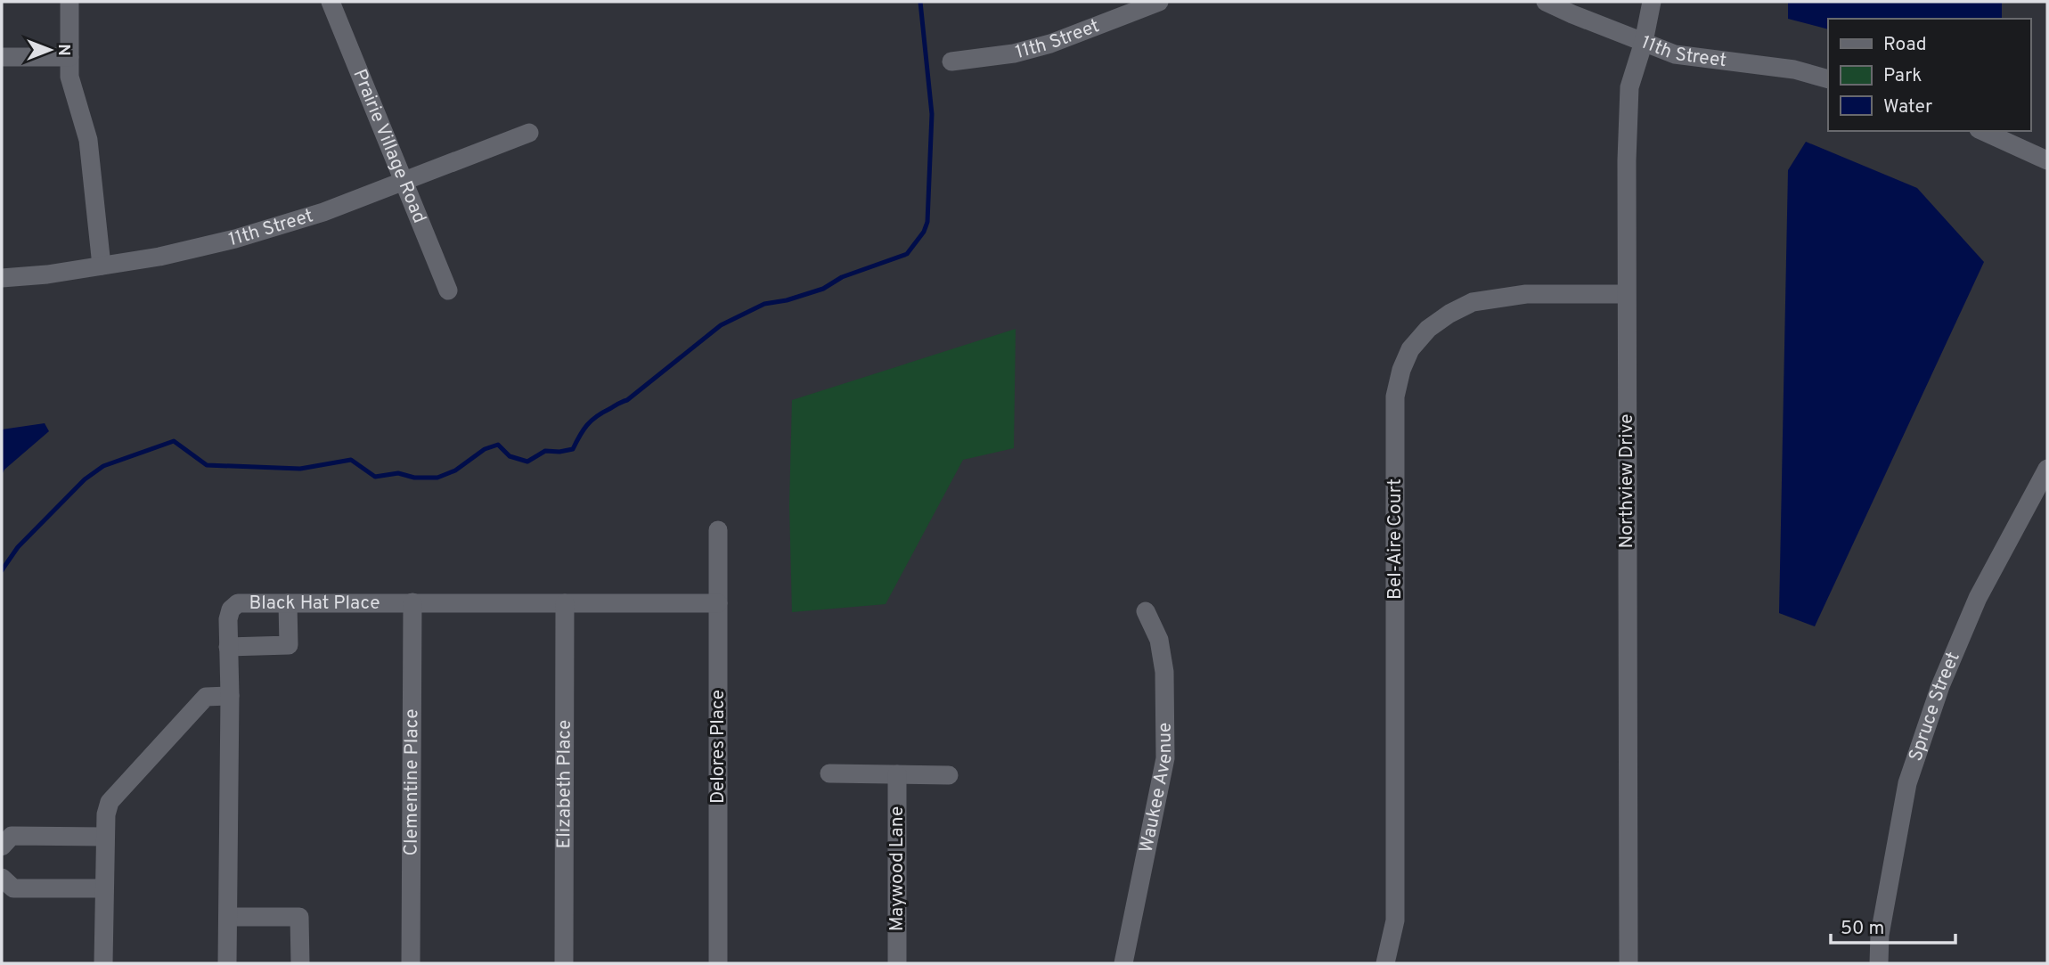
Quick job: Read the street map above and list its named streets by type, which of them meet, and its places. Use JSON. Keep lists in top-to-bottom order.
{
  "streets": {
    "street": [
      "11th Street",
      "Prairie Village Road",
      "Northview Drive",
      "Bel-Aire Court",
      "Black Hat Place",
      "Spruce Street",
      "Delores Place",
      "Clementine Place",
      "Elizabeth Place",
      "Waukee Avenue",
      "Maywood Lane"
    ]
  },
  "crossings": [
    ["11th Street", "Prairie Village Road"],
    ["11th Street", "Northview Drive"],
    ["Northview Drive", "Bel-Aire Court"],
    ["Black Hat Place", "Delores Place"],
    ["Black Hat Place", "Clementine Place"],
    ["Black Hat Place", "Elizabeth Place"]
  ],
  "legend": ["Road", "Park", "Water"],
  "scale_bar": "50 m",
  "north": "right"
}
